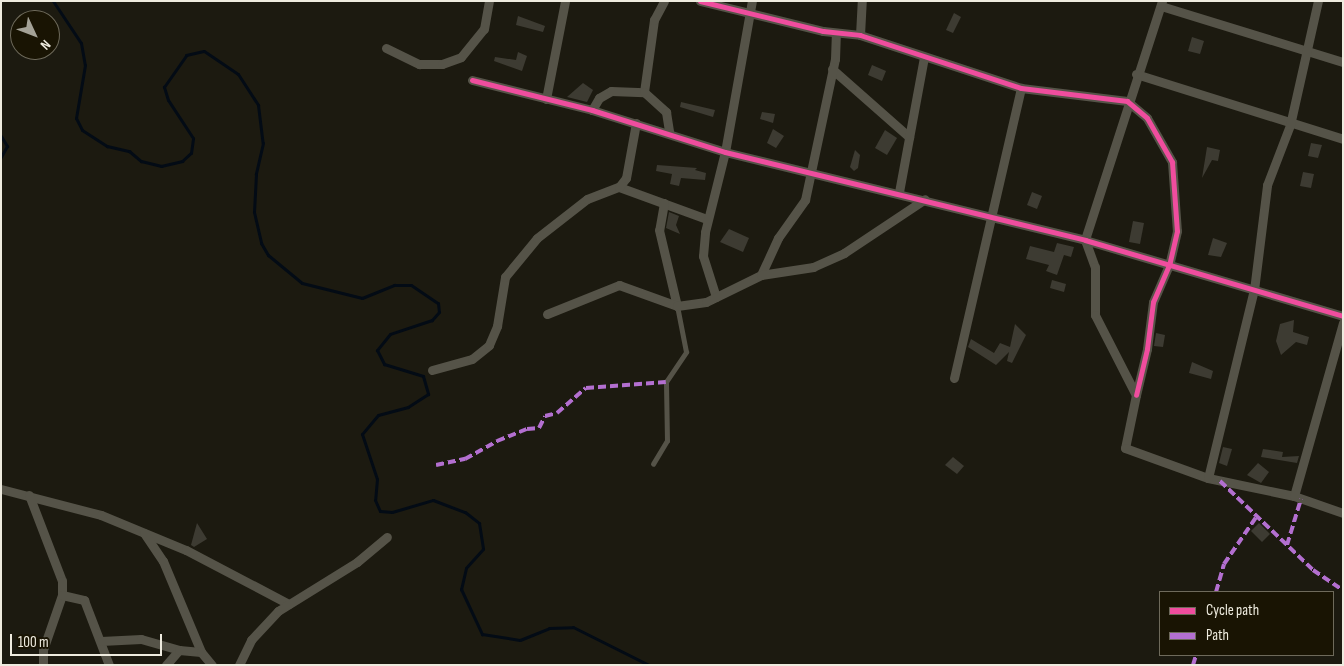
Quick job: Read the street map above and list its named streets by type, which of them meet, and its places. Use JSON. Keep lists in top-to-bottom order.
{
  "legend": ["Cycle path", "Path"],
  "scale_bar": "100 m",
  "north": "bottom right"
}
